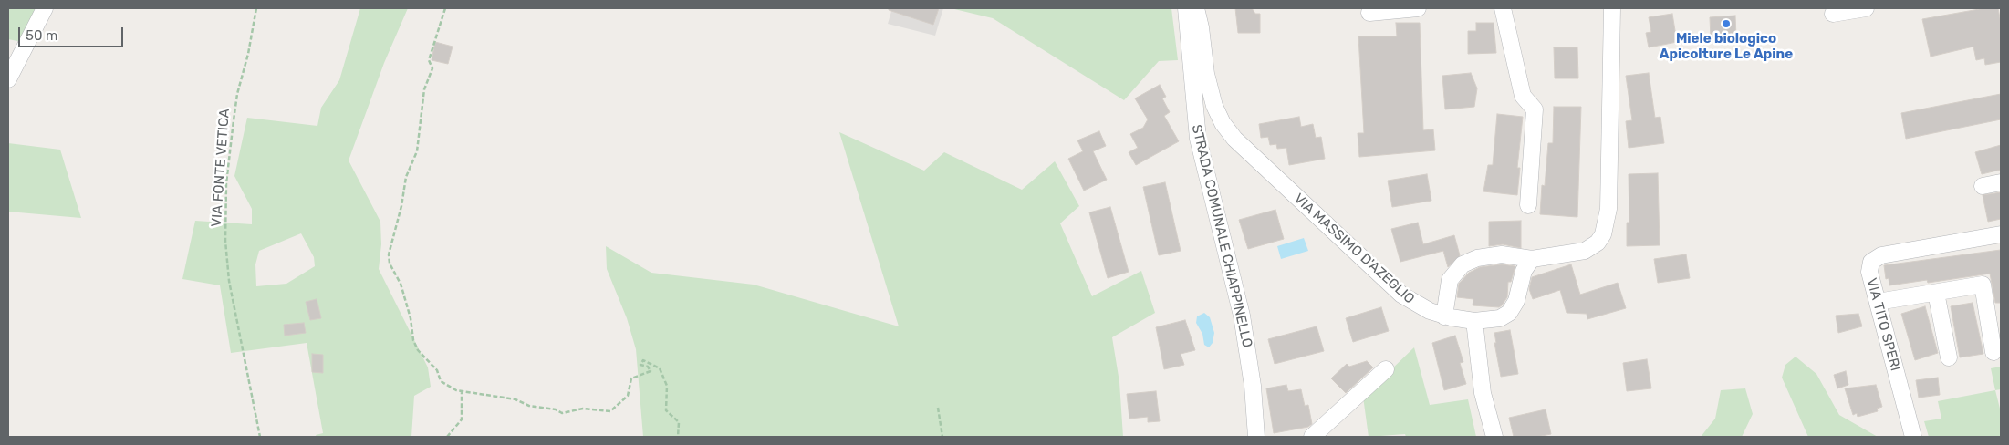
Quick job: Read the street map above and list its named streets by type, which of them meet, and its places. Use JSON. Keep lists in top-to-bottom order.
{
  "streets": {
    "street": ["STRADA COMUNALE CHIAPPINELLO", "VIA MASSIMO D'AZEGLIO", "VIA TITO SPERI"],
    "path": ["VIA FONTE VETICA"]
  },
  "places": ["Miele biologico Apicolture Le Apine"],
  "scale_bar": "50 m"
}
